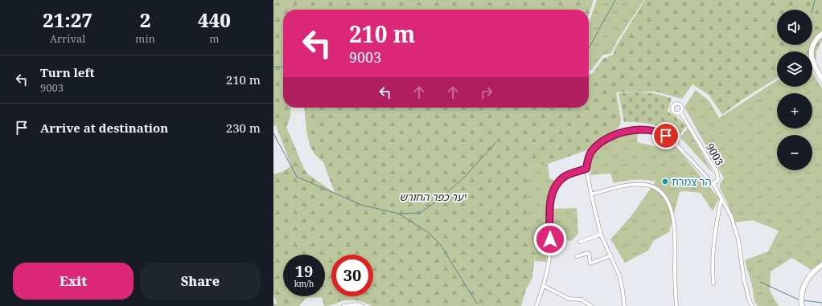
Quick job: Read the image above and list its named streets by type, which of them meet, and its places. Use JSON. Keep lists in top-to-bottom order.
{
  "streets": {
    "street": ["9003"]
  },
  "parks": ["יער כפר החורש"],
  "places": ["הר צמרת"],
  "page": {
    "eta": [
      "21:27",
      "Arrival",
      "2",
      "min",
      "440",
      "m"
    ],
    "map_buttons": ["+", "−"],
    "turn": ["210 m", "9003"],
    "list": [
      {
        "name": "Turn left",
        "note": "9003",
        "value": "210 m"
      },
      {
        "name": "Arrive at destination",
        "value": "230 m"
      }
    ],
    "speed": "19 km/h",
    "limit": "30",
    "buttons": ["Exit", "Share"]
  }
}
